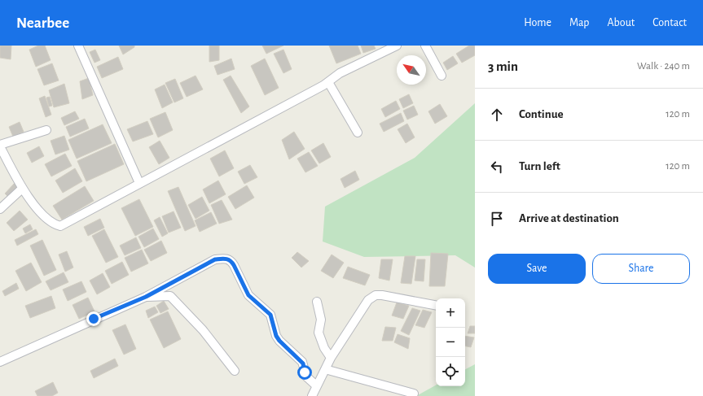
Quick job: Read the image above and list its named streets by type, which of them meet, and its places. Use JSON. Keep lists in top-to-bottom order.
{
  "north": "top left",
  "page": {
    "header": "Nearbee",
    "nav": [
      "Home",
      "Map",
      "About",
      "Contact"
    ],
    "heading": ["3 min", "Walk · 240 m"],
    "list": [
      ["Continue", "120 m"],
      ["Turn left", "120 m"],
      "Arrive at destination"
    ],
    "buttons": ["Save", "Share"],
    "map_buttons": ["+", "−"]
  }
}
